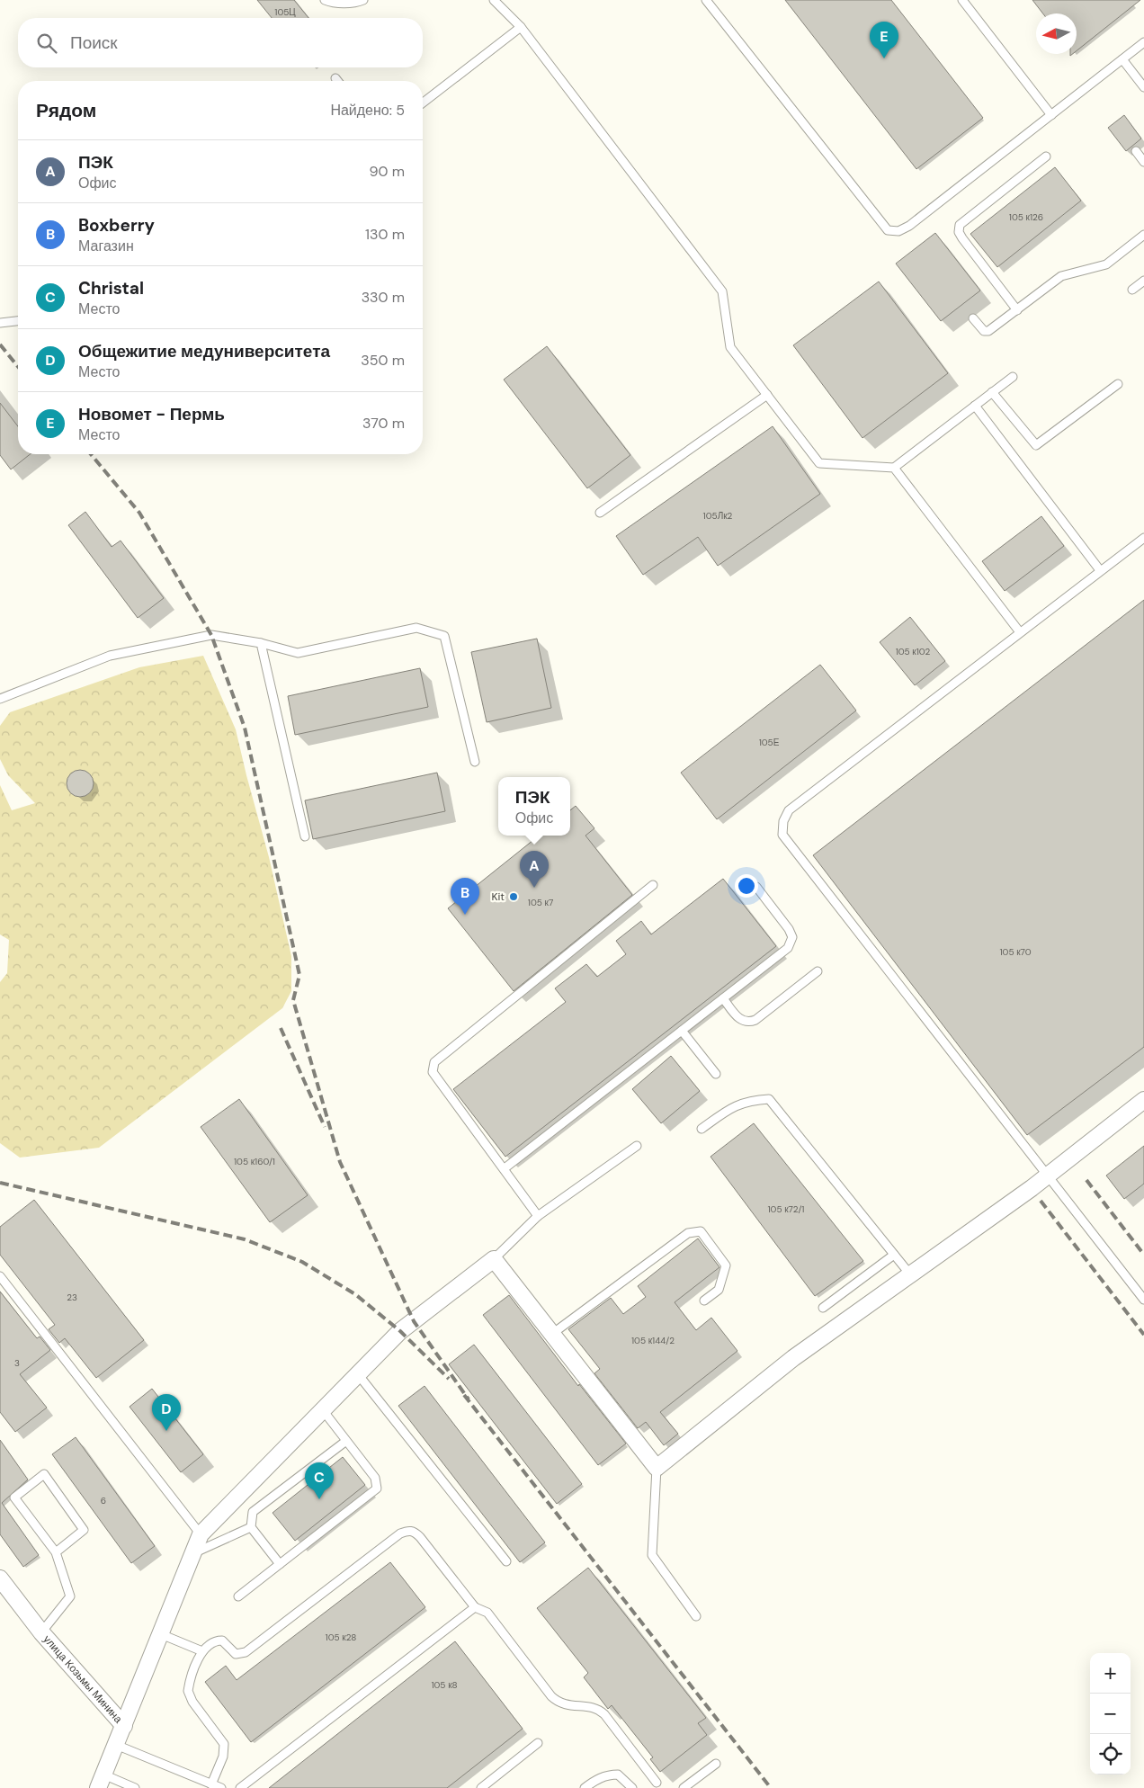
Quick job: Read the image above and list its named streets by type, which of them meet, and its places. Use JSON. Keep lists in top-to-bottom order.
{
  "streets": {
    "street": ["улица Козьмы Минина"]
  },
  "places": ["Kit"],
  "house_numbers": [
    "105Ц",
    "105 к126",
    "105Лк2",
    "105 к102",
    "105Е",
    "105 к7",
    "105 к70",
    "105 к160/1",
    "105 к72/1",
    "23",
    "105 к144/2",
    "3",
    "6",
    "105 к28",
    "105 к8"
  ],
  "north": "left",
  "page": {
    "search": "Поиск",
    "pins": [
      "E",
      "A",
      "B",
      "D",
      "C"
    ],
    "heading": ["Рядом", "Найдено: 5"],
    "list": [
      {
        "mark": "A",
        "name": "ПЭК",
        "note": "Офис",
        "value": "90 m"
      },
      {
        "mark": "B",
        "name": "Boxberry",
        "note": "Магазин",
        "value": "130 m"
      },
      {
        "mark": "C",
        "name": "Christal",
        "note": "Место",
        "value": "330 m"
      },
      {
        "mark": "D",
        "name": "Общежитие медуниверситета",
        "note": "Место",
        "value": "350 m"
      },
      {
        "mark": "E",
        "name": "Новомет - Пермь",
        "note": "Место",
        "value": "370 m"
      }
    ],
    "popup": ["ПЭК", "Офис"],
    "map_buttons": ["+", "−"]
  }
}
